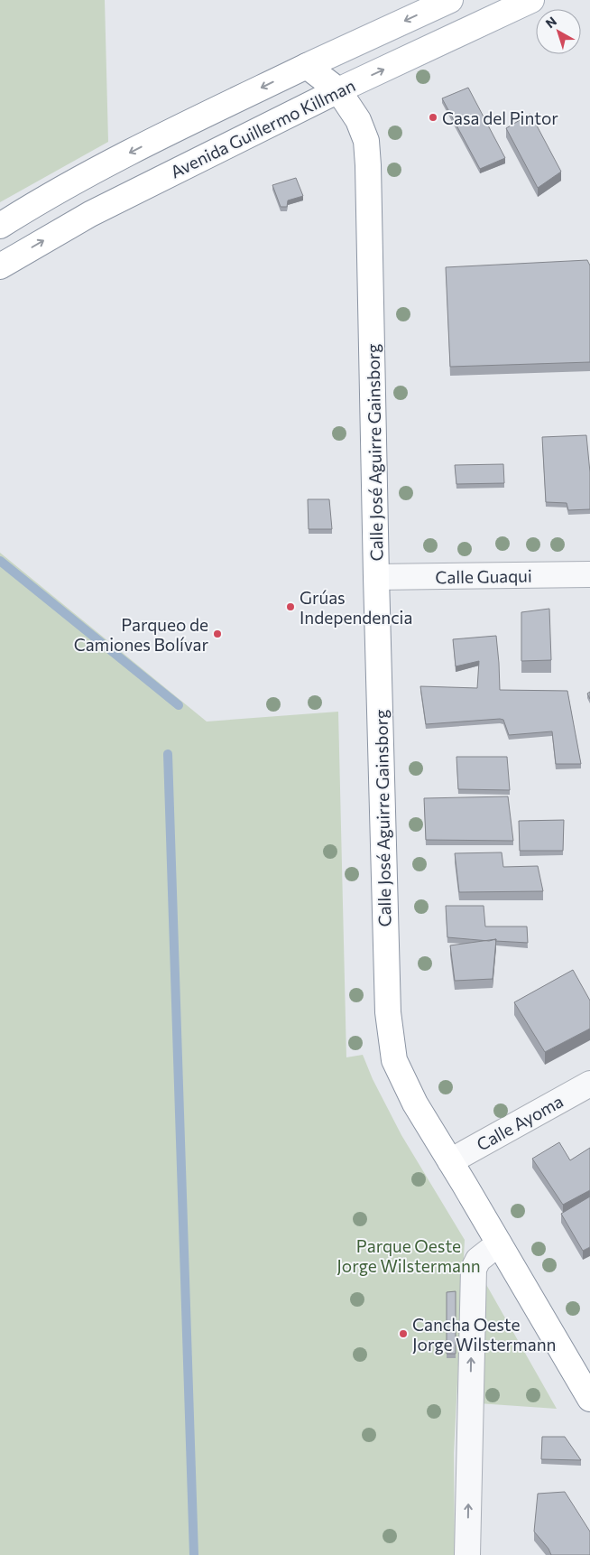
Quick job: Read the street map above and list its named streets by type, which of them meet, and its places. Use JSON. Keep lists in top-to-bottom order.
{
  "streets": {
    "main road": ["Avenida Guillermo Killman", "Calle José Aguirre Gainsborg"],
    "street": ["Calle Guaqui", "Calle Ayoma"]
  },
  "crossings": [
    ["Avenida Guillermo Killman", "Calle José Aguirre Gainsborg"],
    ["Calle José Aguirre Gainsborg", "Calle Guaqui"],
    ["Calle José Aguirre Gainsborg", "Calle Ayoma"]
  ],
  "parks": ["Parque Oeste Jorge Wilstermann"],
  "places": [
    "Casa del Pintor",
    "Grúas Independencia",
    "Parqueo de Camiones Bolívar",
    "Cancha Oeste Jorge Wilstermann"
  ],
  "north": "top left"
}
